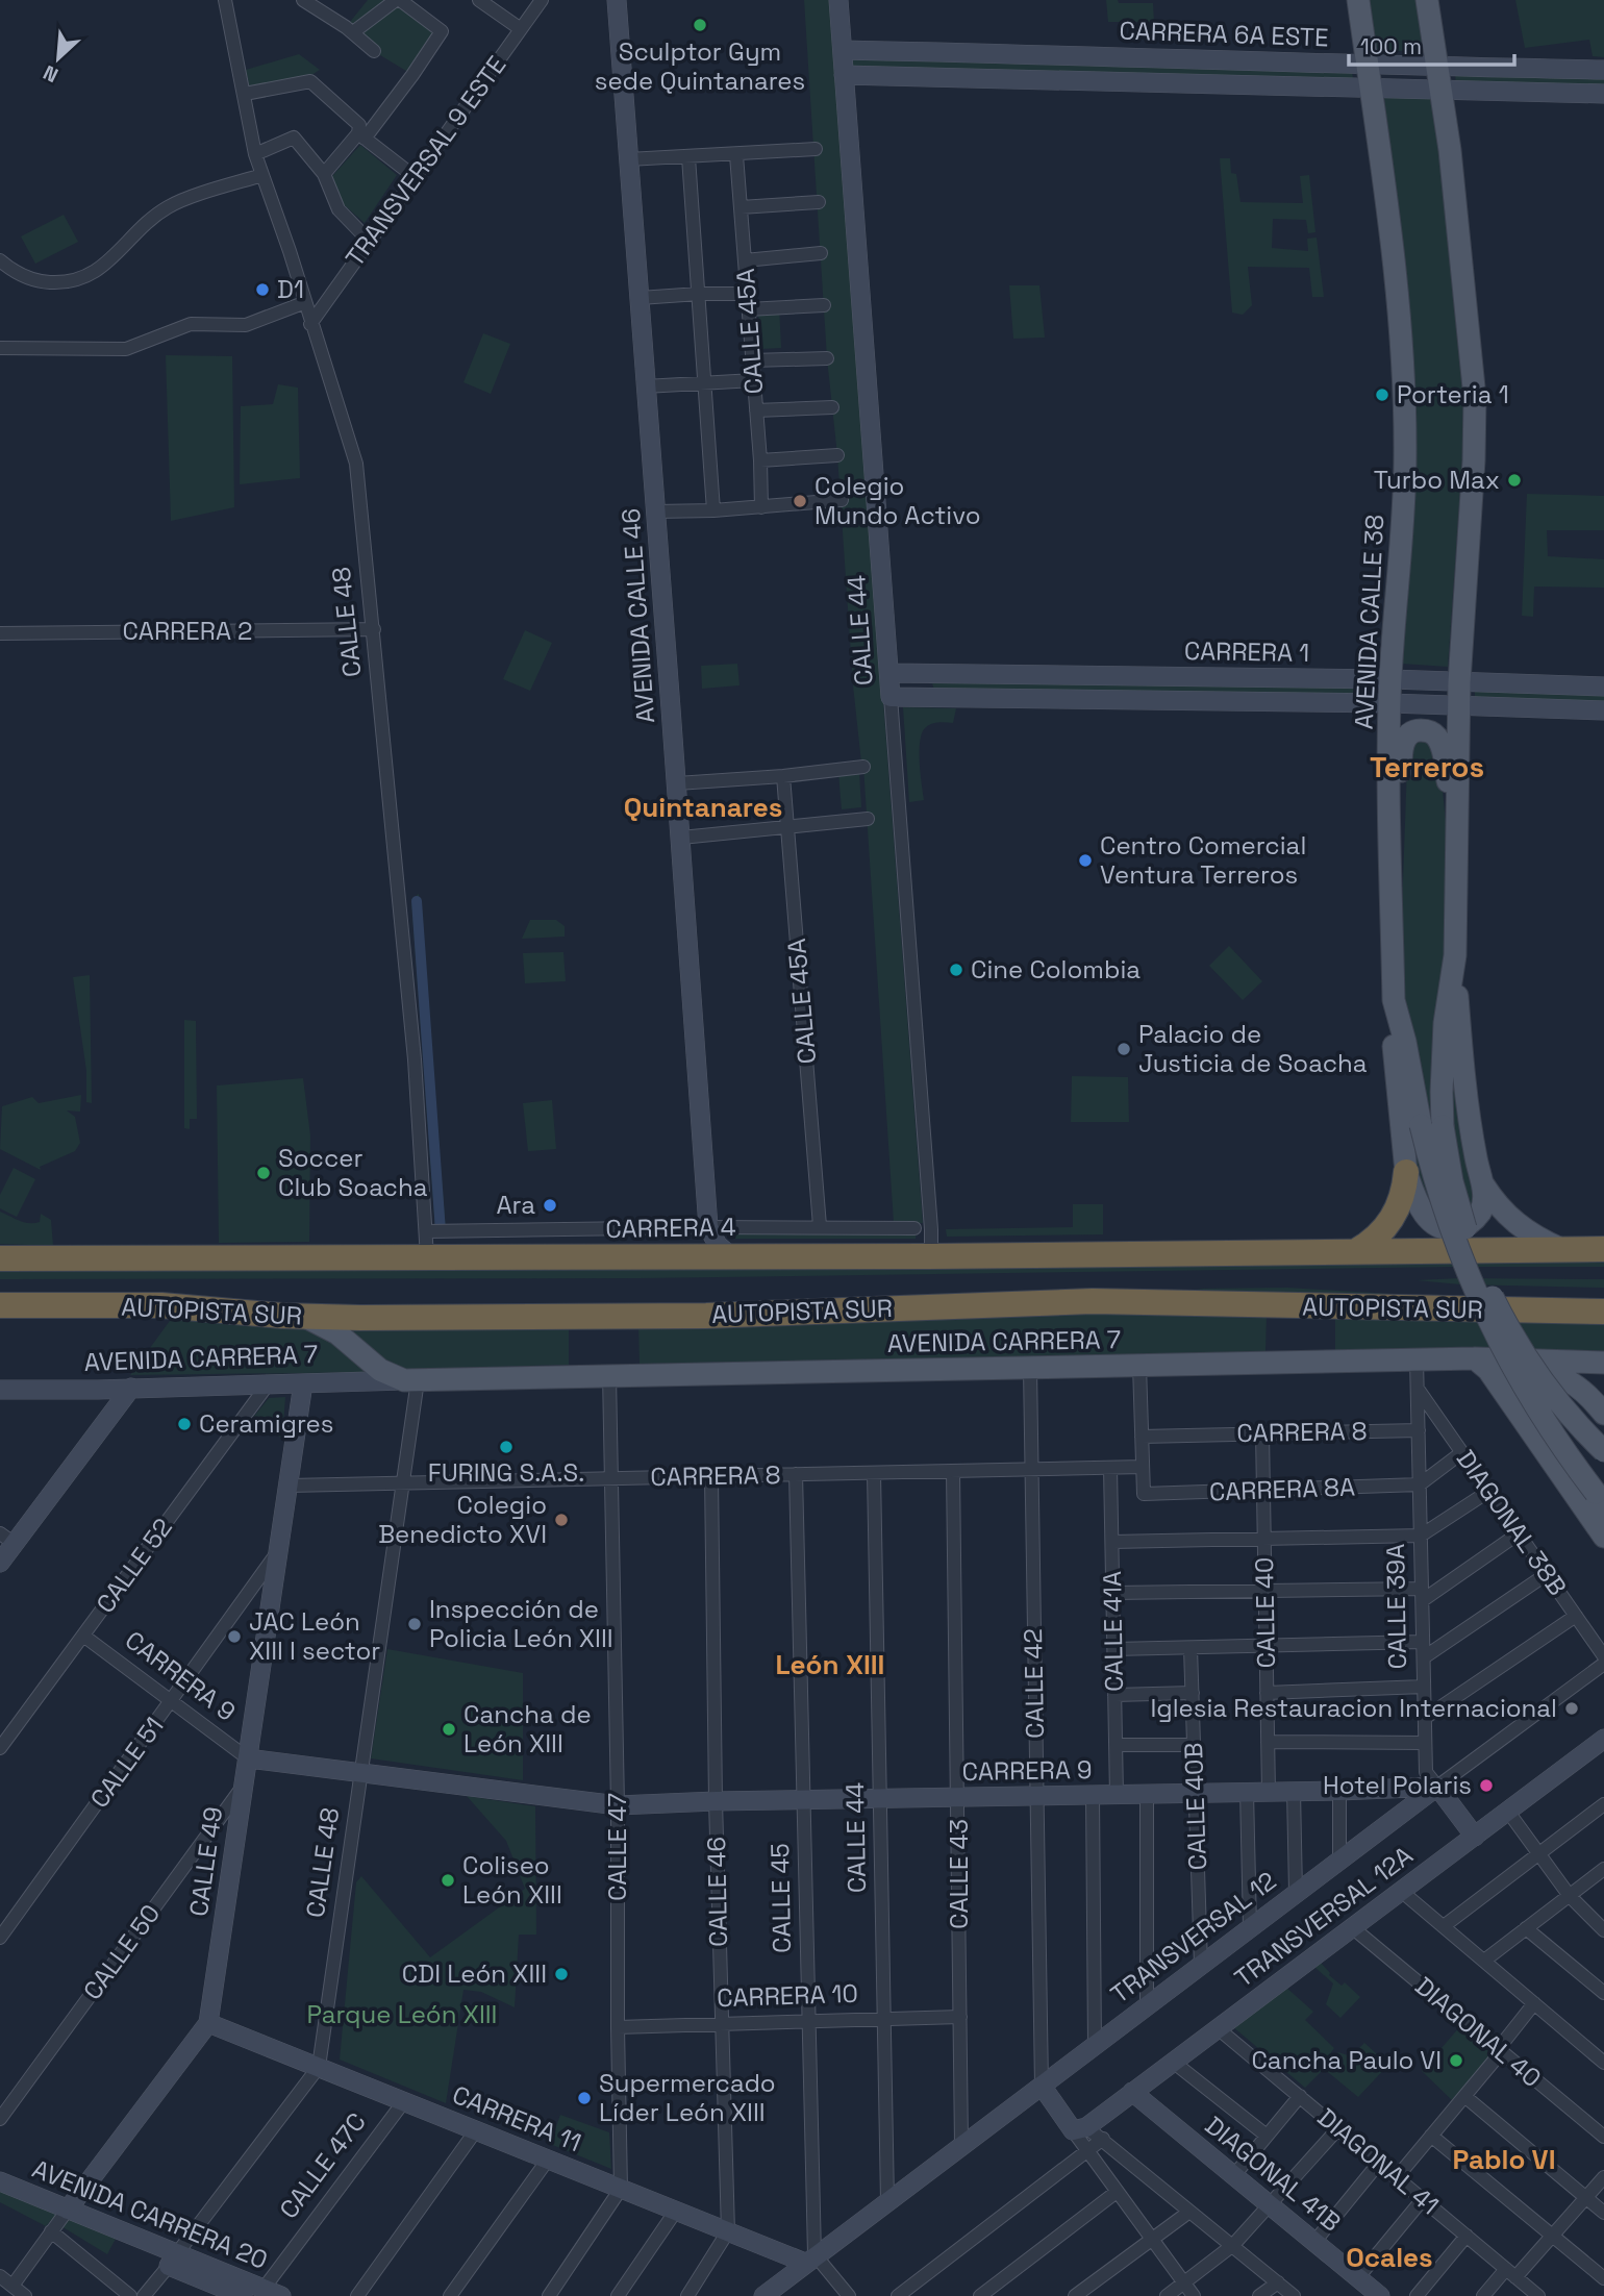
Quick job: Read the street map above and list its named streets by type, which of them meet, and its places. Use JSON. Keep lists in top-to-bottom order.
{
  "streets": {
    "highway": ["AUTOPISTA SUR"],
    "main road": ["AVENIDA CALLE 38", "AVENIDA CARRERA 7"],
    "street": [
      "CARRERA 6A ESTE",
      "TRANSVERSAL 9 ESTE",
      "CALLE 45A",
      "AVENIDA CALLE 46",
      "CALLE 48",
      "CALLE 44",
      "CARRERA 2",
      "CARRERA 1",
      "CARRERA 4",
      "CARRERA 8",
      "CARRERA 8A",
      "DIAGONAL 38B",
      "CALLE 52",
      "CALLE 39A",
      "CALLE 40",
      "CALLE 41A",
      "CARRERA 9",
      "CALLE 42",
      "CALLE 51",
      "CALLE 40B",
      "CALLE 47",
      "CALLE 49",
      "CALLE 43",
      "CALLE 46",
      "CALLE 45",
      "TRANSVERSAL 12A",
      "TRANSVERSAL 12",
      "CALLE 50",
      "CARRERA 10",
      "DIAGONAL 40",
      "CARRERA 11",
      "DIAGONAL 41",
      "CALLE 47C",
      "DIAGONAL 41B",
      "AVENIDA CARRERA 20"
    ]
  },
  "crossings": [
    ["CARRERA 6A ESTE", "AVENIDA CALLE 38"],
    ["CARRERA 6A ESTE", "CALLE 44"],
    ["TRANSVERSAL 9 ESTE", "CALLE 48"],
    ["CALLE 45A", "CARRERA 4"],
    ["AVENIDA CALLE 46", "CARRERA 4"],
    ["CALLE 48", "CARRERA 2"],
    ["CALLE 48", "CARRERA 4"],
    ["CALLE 48", "AUTOPISTA SUR"],
    ["CALLE 48", "AVENIDA CARRERA 7"],
    ["CALLE 48", "CARRERA 8"],
    ["CALLE 48", "CARRERA 9"],
    ["CALLE 48", "CARRERA 11"],
    ["CALLE 48", "AVENIDA CARRERA 20"],
    ["AVENIDA CALLE 38", "CARRERA 1"],
    ["CALLE 44", "CARRERA 1"],
    ["CALLE 44", "AUTOPISTA SUR"],
    ["CALLE 44", "CARRERA 8"],
    ["CALLE 44", "CARRERA 9"],
    ["CALLE 44", "TRANSVERSAL 12"],
    ["CALLE 44", "CARRERA 10"],
    ["CARRERA 4", "AUTOPISTA SUR"],
    ["AUTOPISTA SUR", "AVENIDA CARRERA 7"],
    ["AVENIDA CARRERA 7", "CALLE 52"],
    ["AVENIDA CARRERA 7", "CALLE 39A"],
    ["AVENIDA CARRERA 7", "CALLE 42"],
    ["AVENIDA CARRERA 7", "CALLE 47"],
    ["AVENIDA CARRERA 7", "CALLE 49"],
    ["CARRERA 8", "CARRERA 8A"],
    ["CARRERA 8", "CALLE 39A"],
    ["CARRERA 8", "CALLE 40"],
    ["CARRERA 8", "CALLE 41A"],
    ["CARRERA 8", "CALLE 42"],
    ["CARRERA 8", "CALLE 47"],
    ["CARRERA 8", "CALLE 49"],
    ["CARRERA 8", "CALLE 43"],
    ["CARRERA 8", "CALLE 46"],
    ["CARRERA 8", "CALLE 45"],
    ["CARRERA 8A", "CALLE 39A"],
    ["CARRERA 8A", "CALLE 40"],
    ["DIAGONAL 38B", "CALLE 39A"],
    ["CALLE 52", "CARRERA 9"],
    ["CALLE 39A", "CARRERA 9"],
    ["CALLE 39A", "TRANSVERSAL 12A"],
    ["CALLE 39A", "TRANSVERSAL 12"],
    ["CALLE 40", "CARRERA 9"],
    ["CALLE 41A", "CARRERA 9"],
    ["CARRERA 9", "CALLE 42"],
    ["CARRERA 9", "CALLE 51"],
    ["CARRERA 9", "CALLE 40B"],
    ["CARRERA 9", "CALLE 47"],
    ["CARRERA 9", "CALLE 49"],
    ["CARRERA 9", "CALLE 43"],
    ["CARRERA 9", "CALLE 46"],
    ["CARRERA 9", "CALLE 45"],
    ["CARRERA 9", "TRANSVERSAL 12"],
    ["CALLE 42", "TRANSVERSAL 12"],
    ["CALLE 51", "CALLE 49"],
    ["CALLE 40B", "TRANSVERSAL 12"],
    ["CALLE 47", "CARRERA 10"],
    ["CALLE 47", "CARRERA 11"],
    ["CALLE 49", "CALLE 50"],
    ["CALLE 49", "CARRERA 11"],
    ["CALLE 49", "AVENIDA CARRERA 20"],
    ["CALLE 43", "TRANSVERSAL 12"],
    ["CALLE 43", "CARRERA 10"],
    ["CALLE 46", "CARRERA 10"],
    ["CALLE 46", "CARRERA 11"],
    ["CALLE 45", "TRANSVERSAL 12"],
    ["CALLE 45", "CARRERA 10"],
    ["CALLE 45", "CARRERA 11"],
    ["TRANSVERSAL 12A", "DIAGONAL 40"],
    ["TRANSVERSAL 12A", "DIAGONAL 41"],
    ["TRANSVERSAL 12A", "DIAGONAL 41B"],
    ["TRANSVERSAL 12", "CARRERA 11"],
    ["CARRERA 11", "CALLE 47C"],
    ["CALLE 47C", "AVENIDA CARRERA 20"]
  ],
  "districts": [
    "Terreros",
    "Quintanares",
    "León XIII",
    "Pablo VI",
    "Ocales"
  ],
  "parks": ["Parque León XIII"],
  "places": [
    "Sculptor Gym sede Quintanares",
    "D1",
    "Porteria 1",
    "Turbo Max",
    "Colegio Mundo Activo",
    "Centro Comercial Ventura Terreros",
    "Cine Colombia",
    "Palacio de Justicia de Soacha",
    "Soccer Club Soacha",
    "Ara",
    "Ceramigres",
    "FURING S.A.S.",
    "Colegio Benedicto XVI",
    "Inspección de Policia León XIII",
    "JAC León XIII I sector",
    "Iglesia Restauracion Internacional",
    "Cancha de León XIII",
    "Hotel Polaris",
    "Coliseo León XIII",
    "CDI León XIII",
    "Cancha Paulo VI",
    "Supermercado Líder León XIII"
  ],
  "scale_bar": "100 m",
  "north": "bottom left"
}
